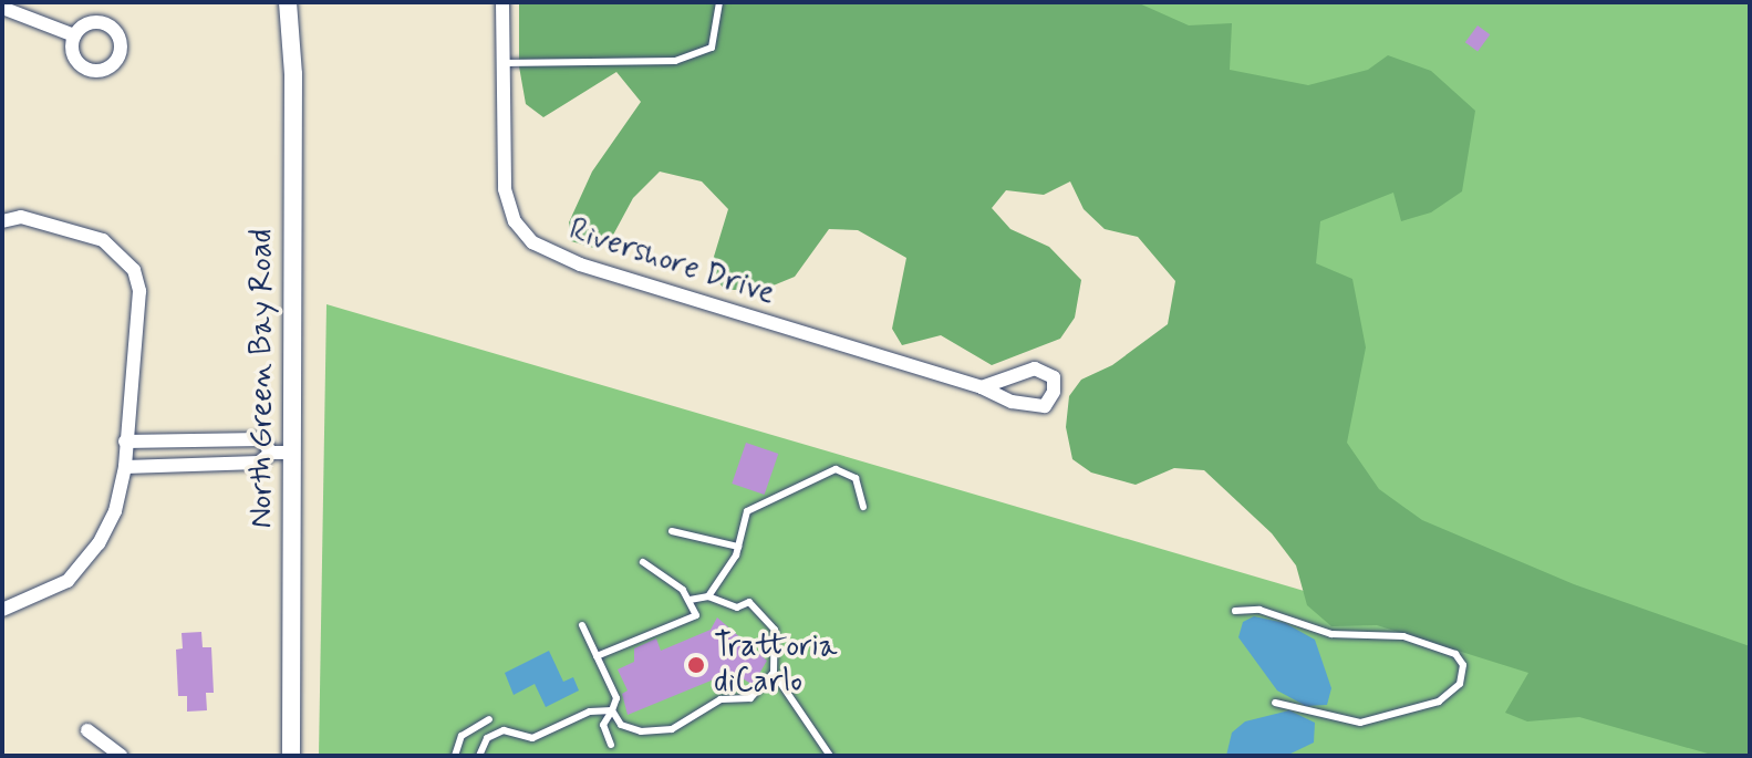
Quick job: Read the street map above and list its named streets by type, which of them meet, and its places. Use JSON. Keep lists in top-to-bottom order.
{
  "streets": {
    "street": ["Rivershore Drive", "North Green Bay Road"]
  },
  "places": ["Trattoria diCarlo"]
}
